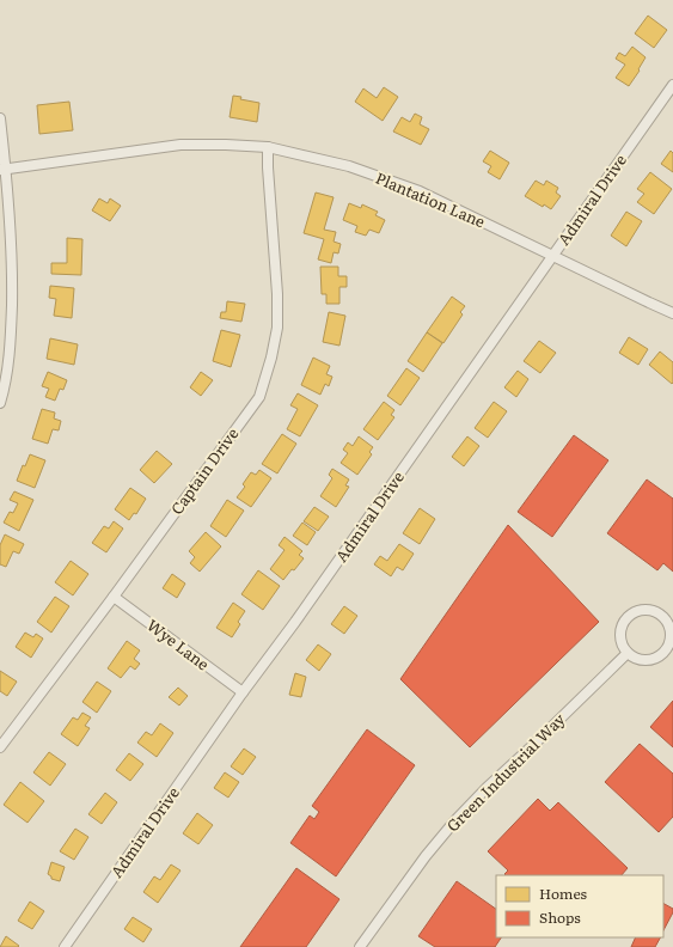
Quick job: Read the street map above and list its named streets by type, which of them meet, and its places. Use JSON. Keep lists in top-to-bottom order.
{
  "streets": {
    "street": [
      "Plantation Lane",
      "Admiral Drive",
      "Captain Drive",
      "Wye Lane",
      "Green Industrial Way"
    ]
  },
  "crossings": [
    ["Plantation Lane", "Admiral Drive"],
    ["Plantation Lane", "Captain Drive"],
    ["Admiral Drive", "Wye Lane"],
    ["Captain Drive", "Wye Lane"]
  ],
  "legend": ["Homes", "Shops"]
}
